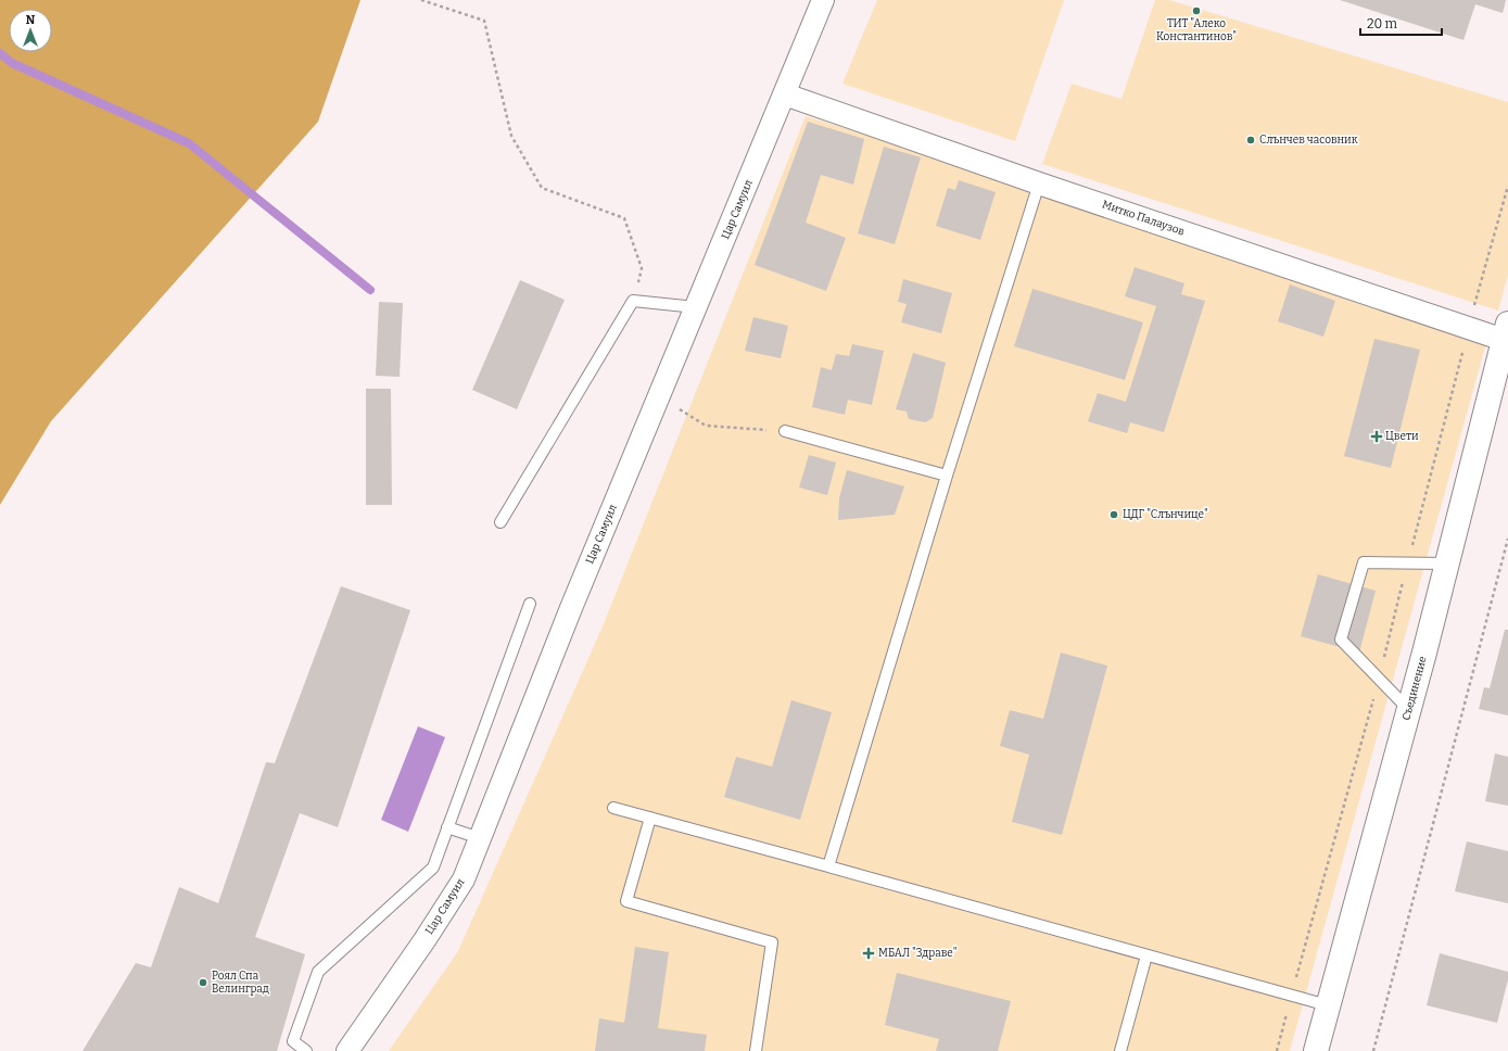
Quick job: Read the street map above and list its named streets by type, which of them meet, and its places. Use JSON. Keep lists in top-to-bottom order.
{
  "streets": {
    "street": ["Цар Самуил", "Митко Палаузов", "Съединение"]
  },
  "crossings": [
    ["Цар Самуил", "Митко Палаузов"],
    ["Митко Палаузов", "Съединение"]
  ],
  "places": {
    "other": [
      "ТИТ \"Алеко Константинов\"",
      "Слънчев часовник",
      "ЦДГ \"Слънчице\"",
      "Роял Спа Велинград"
    ],
    "health": ["Цвети", "МБАЛ \"Здраве\""]
  },
  "scale_bar": "20 m",
  "north": "top"
}
